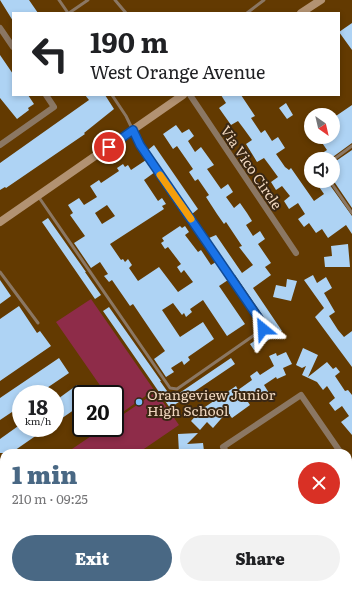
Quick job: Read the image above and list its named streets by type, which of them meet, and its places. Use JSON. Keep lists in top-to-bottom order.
{
  "streets": {
    "street": ["Via Vico Circle"]
  },
  "places": ["Orangeview Junior High School"],
  "north": "bottom right",
  "page": {
    "turn": ["190 m", "West Orange Avenue"],
    "speed": "18 km/h",
    "limit": "20",
    "heading": ["1 min", "210 m · 09:25"],
    "buttons": ["Exit", "Share"]
  }
}
